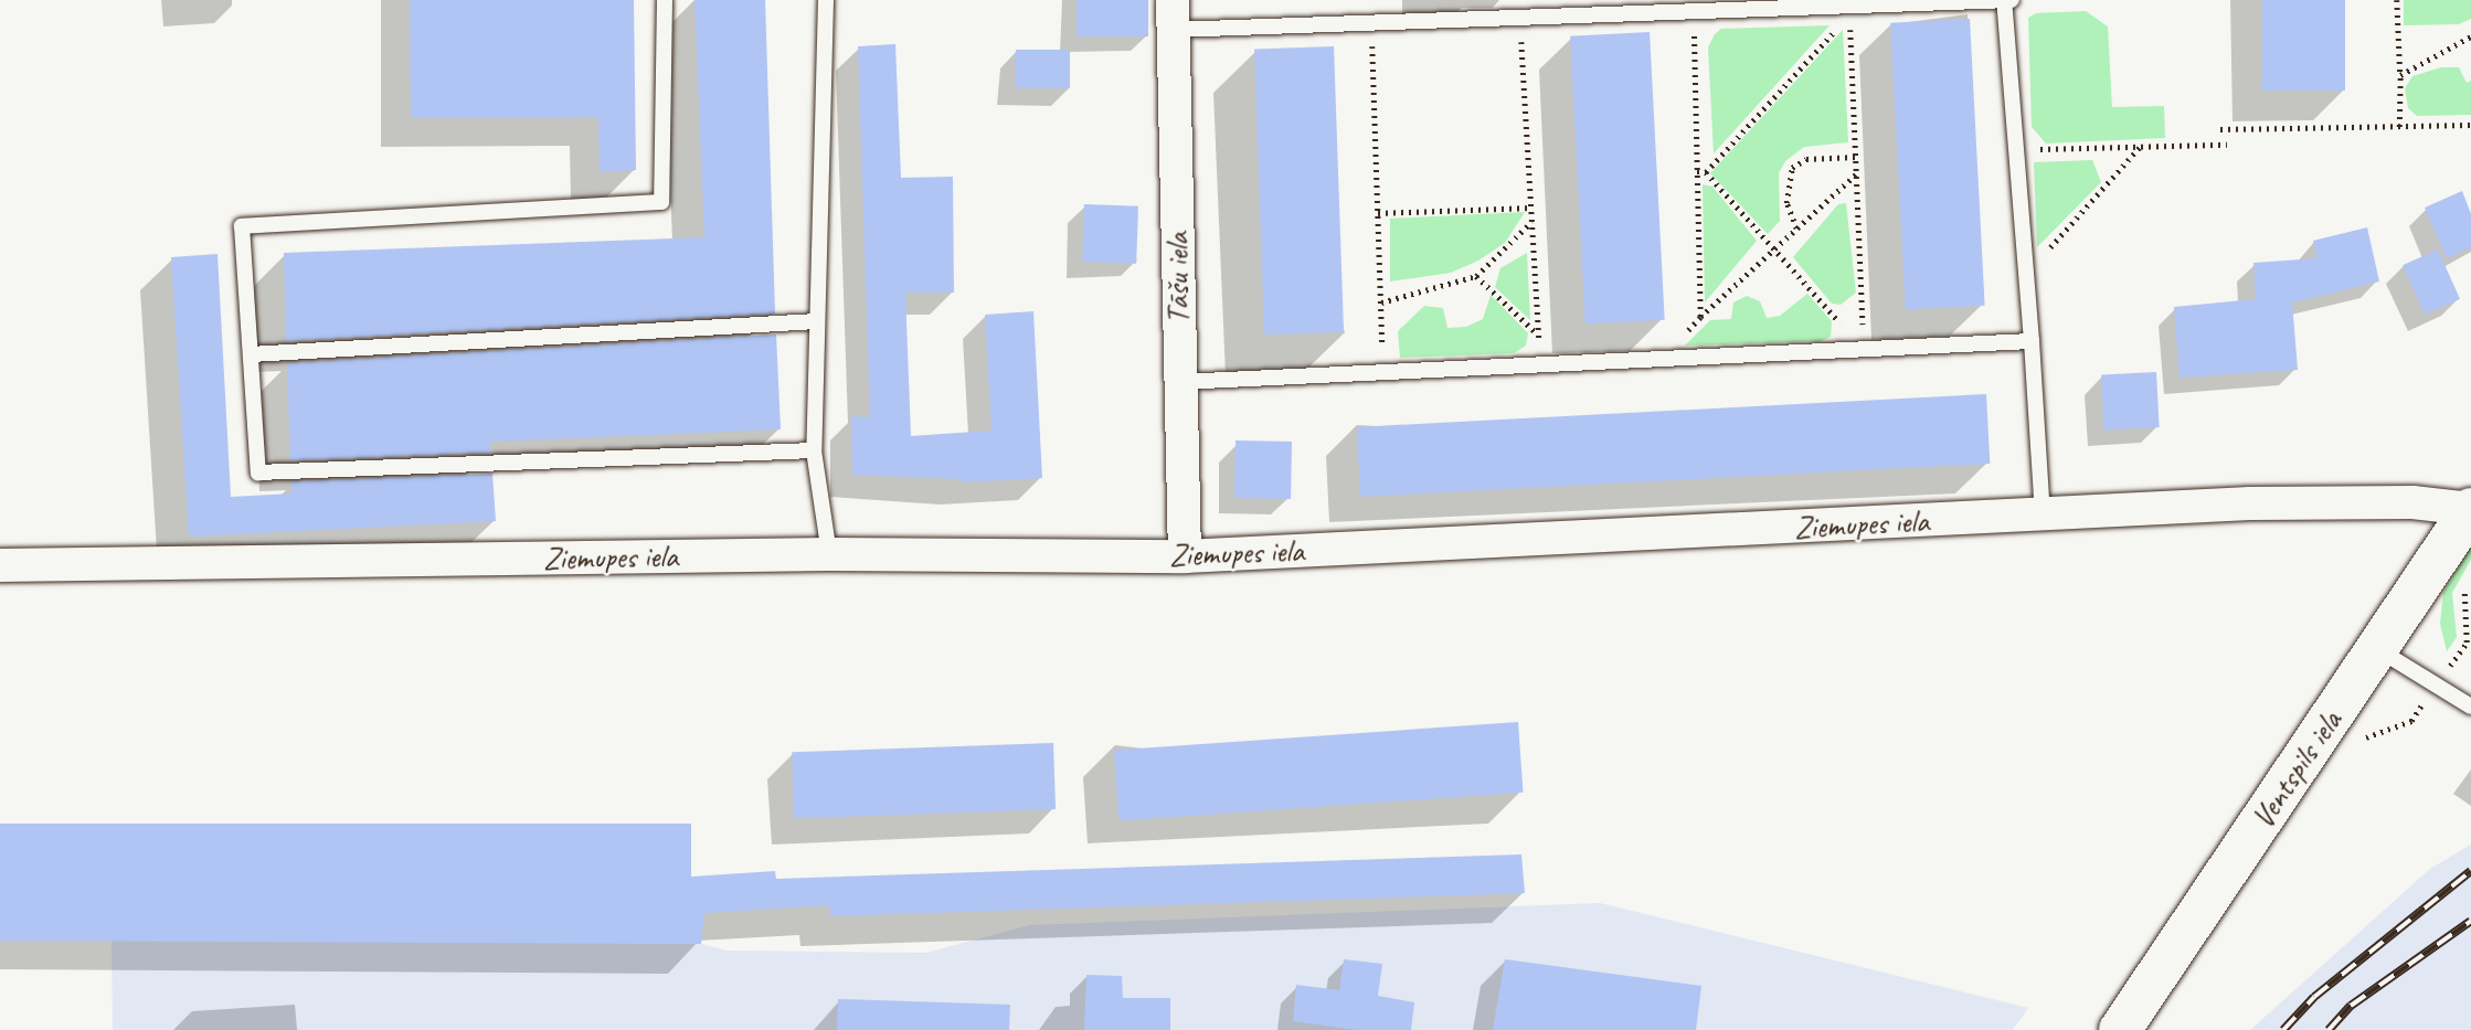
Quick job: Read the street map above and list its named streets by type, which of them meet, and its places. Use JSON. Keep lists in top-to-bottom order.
{
  "streets": {
    "street": ["Tāšu iela", "Ziemupes iela", "Ventspils iela"]
  },
  "crossings": [
    ["Tāšu iela", "Ziemupes iela"],
    ["Ziemupes iela", "Ventspils iela"]
  ]
}
